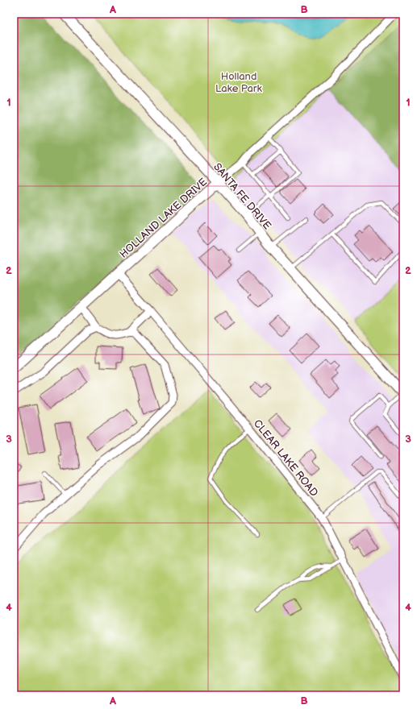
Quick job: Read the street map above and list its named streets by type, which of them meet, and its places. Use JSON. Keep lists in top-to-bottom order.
{
  "streets": {
    "main road": ["SANTA FE DRIVE", "HOLLAND LAKE DRIVE"],
    "street": ["CLEAR LAKE ROAD"]
  },
  "crossings": [
    ["SANTA FE DRIVE", "HOLLAND LAKE DRIVE"],
    ["HOLLAND LAKE DRIVE", "CLEAR LAKE ROAD"]
  ],
  "parks": ["Holland Lake Park"],
  "grid": {
    "columns": ["A", "B"],
    "rows": [
      "1",
      "2",
      "3",
      "4"
    ]
  }
}
